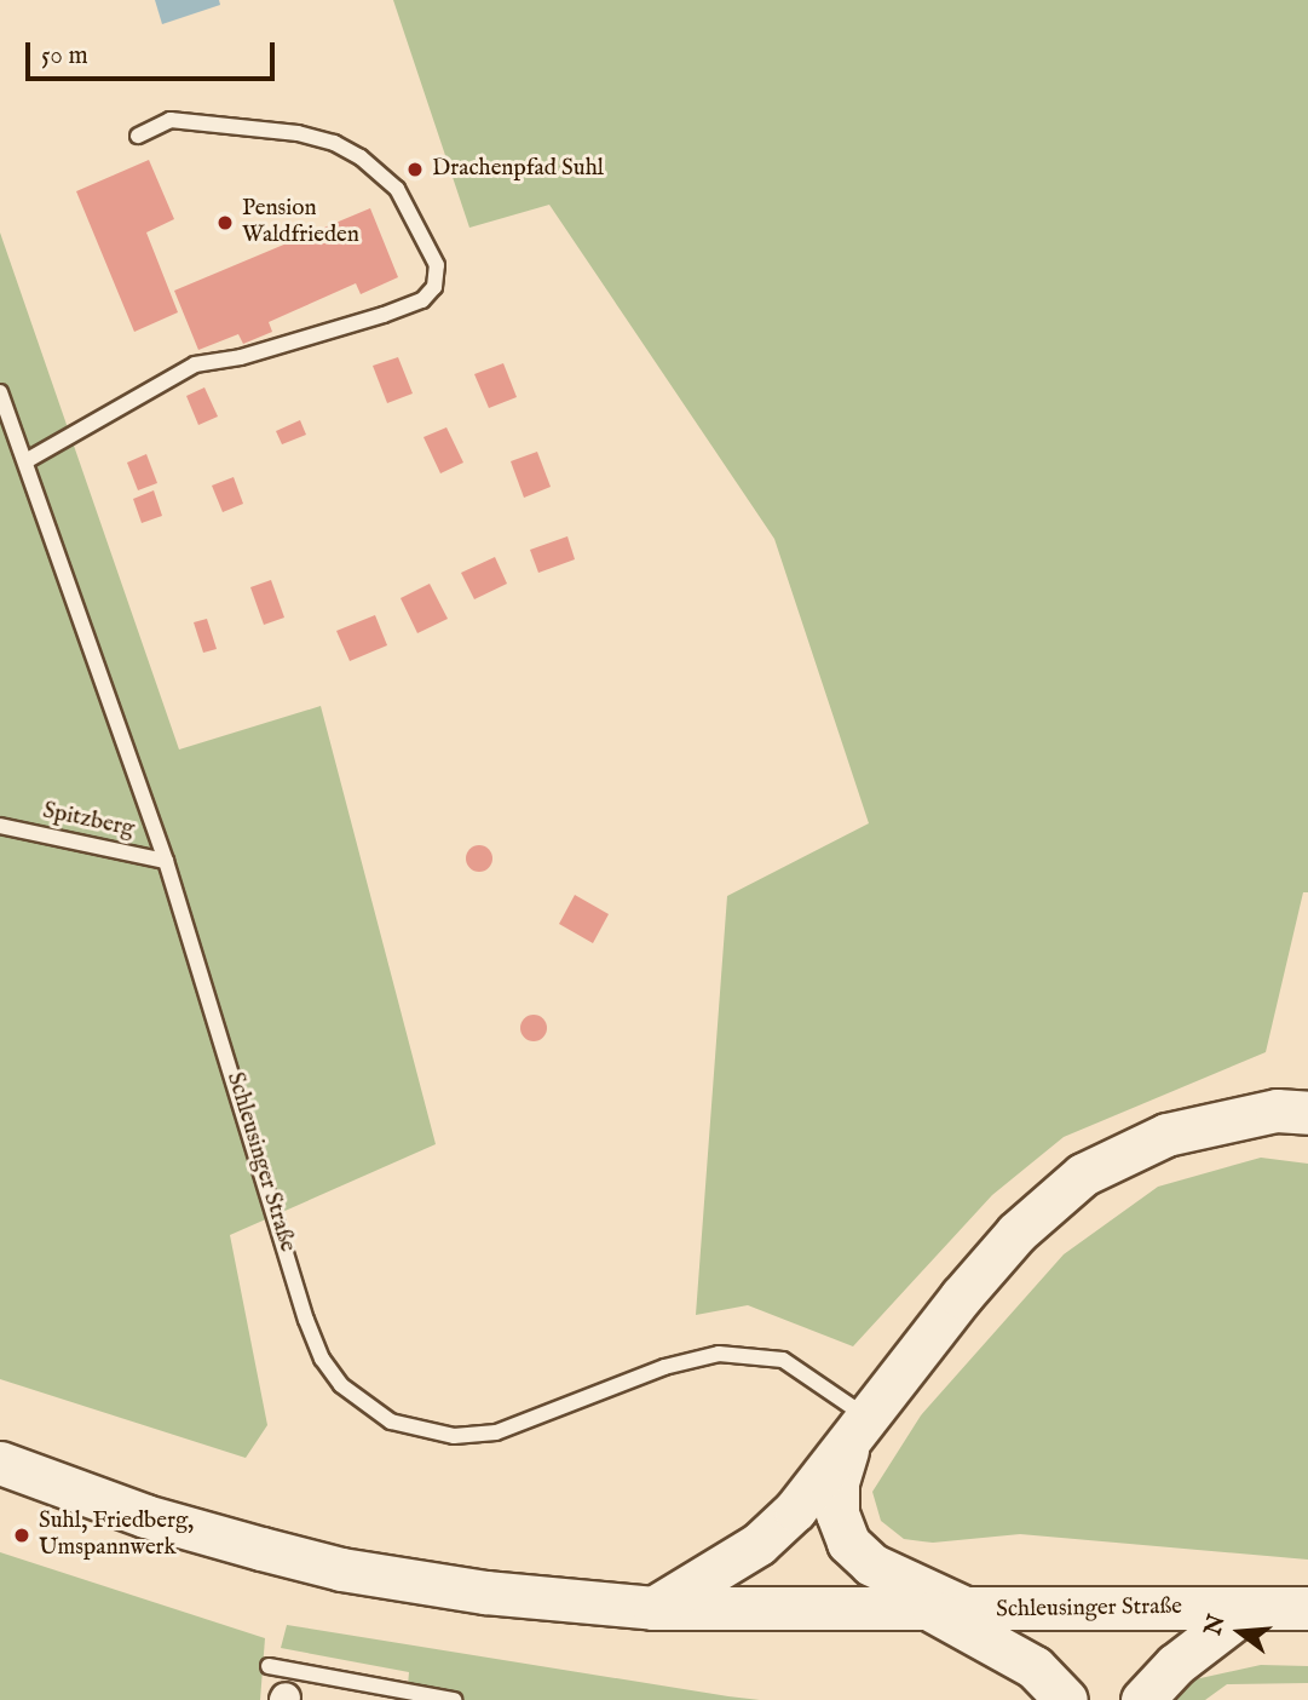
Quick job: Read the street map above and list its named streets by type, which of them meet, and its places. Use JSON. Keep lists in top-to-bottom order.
{
  "streets": {
    "main road": ["Schleusinger Straße"],
    "lane": ["Spitzberg"]
  },
  "crossings": [
    ["Spitzberg", "Schleusinger Straße"]
  ],
  "places": ["Drachenpfad Suhl", "Pension Waldfrieden", "Suhl, Friedberg, Umspannwerk"],
  "scale_bar": "50 m",
  "north": "left"
}
